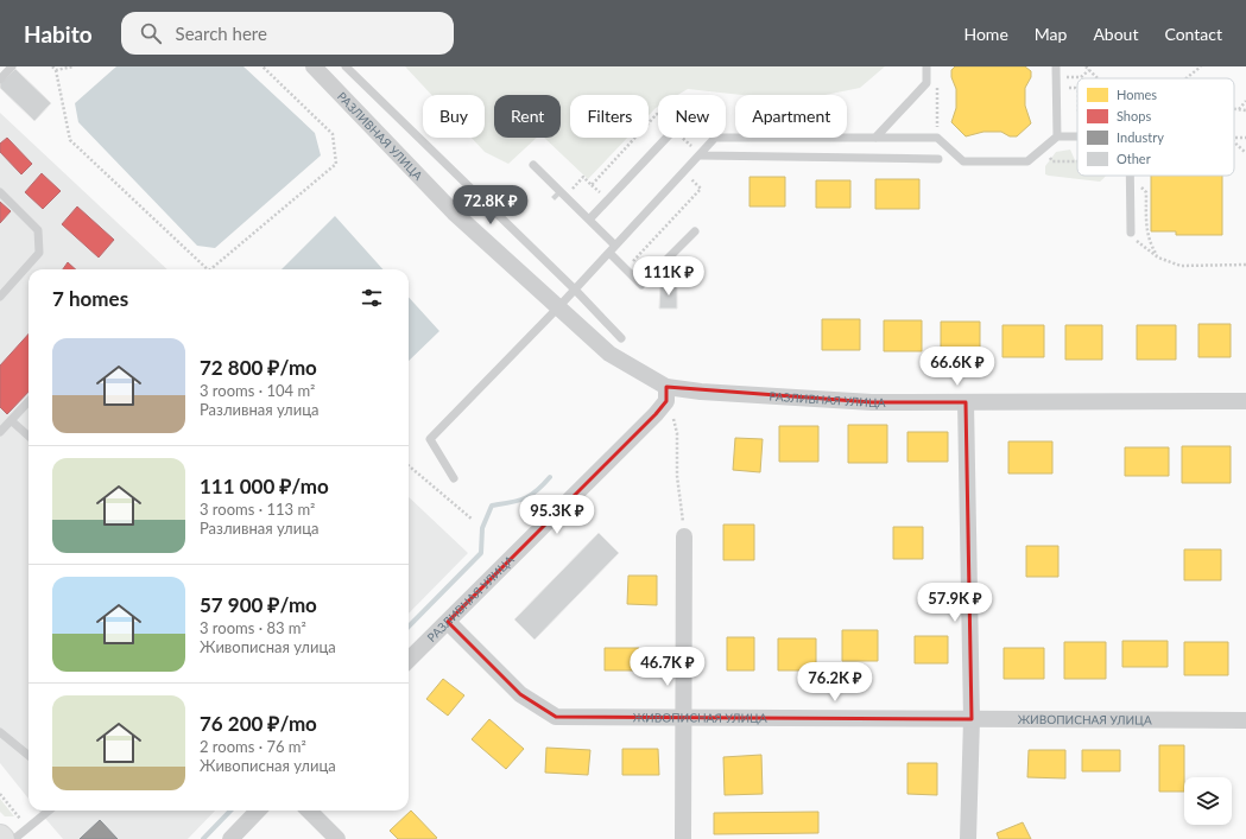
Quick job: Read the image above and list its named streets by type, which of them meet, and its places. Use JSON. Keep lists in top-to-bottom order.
{
  "streets": {
    "street": ["РАЗЛИВНАЯ УЛИЦА", "ЖИВОПИСНАЯ УЛИЦА"]
  },
  "crossings": [
    ["РАЗЛИВНАЯ УЛИЦА", "ЖИВОПИСНАЯ УЛИЦА"]
  ],
  "legend": [
    "Homes",
    "Shops",
    "Industry",
    "Other"
  ],
  "page": {
    "header": "Habito",
    "search": "Search here",
    "nav": [
      "Home",
      "Map",
      "About",
      "Contact"
    ],
    "chip": [
      "Buy",
      "Rent",
      "Filters",
      "New",
      "Apartment"
    ],
    "price": [
      "72.8K ₽",
      "111K ₽",
      "66.6K ₽",
      "95.3K ₽",
      "57.9K ₽",
      "46.7K ₽",
      "76.2K ₽"
    ],
    "heading": "7 homes",
    "list": [
      {
        "name": "72 800 ₽/mo",
        "note": "3 rooms · 104 m² · Разливная улица"
      },
      {
        "name": "111 000 ₽/mo",
        "note": "3 rooms · 113 m² · Разливная улица"
      },
      {
        "name": "57 900 ₽/mo",
        "note": "3 rooms · 83 m² · Живописная улица"
      },
      {
        "name": "76 200 ₽/mo",
        "note": "2 rooms · 76 m² · Живописная улица"
      }
    ]
  }
}
